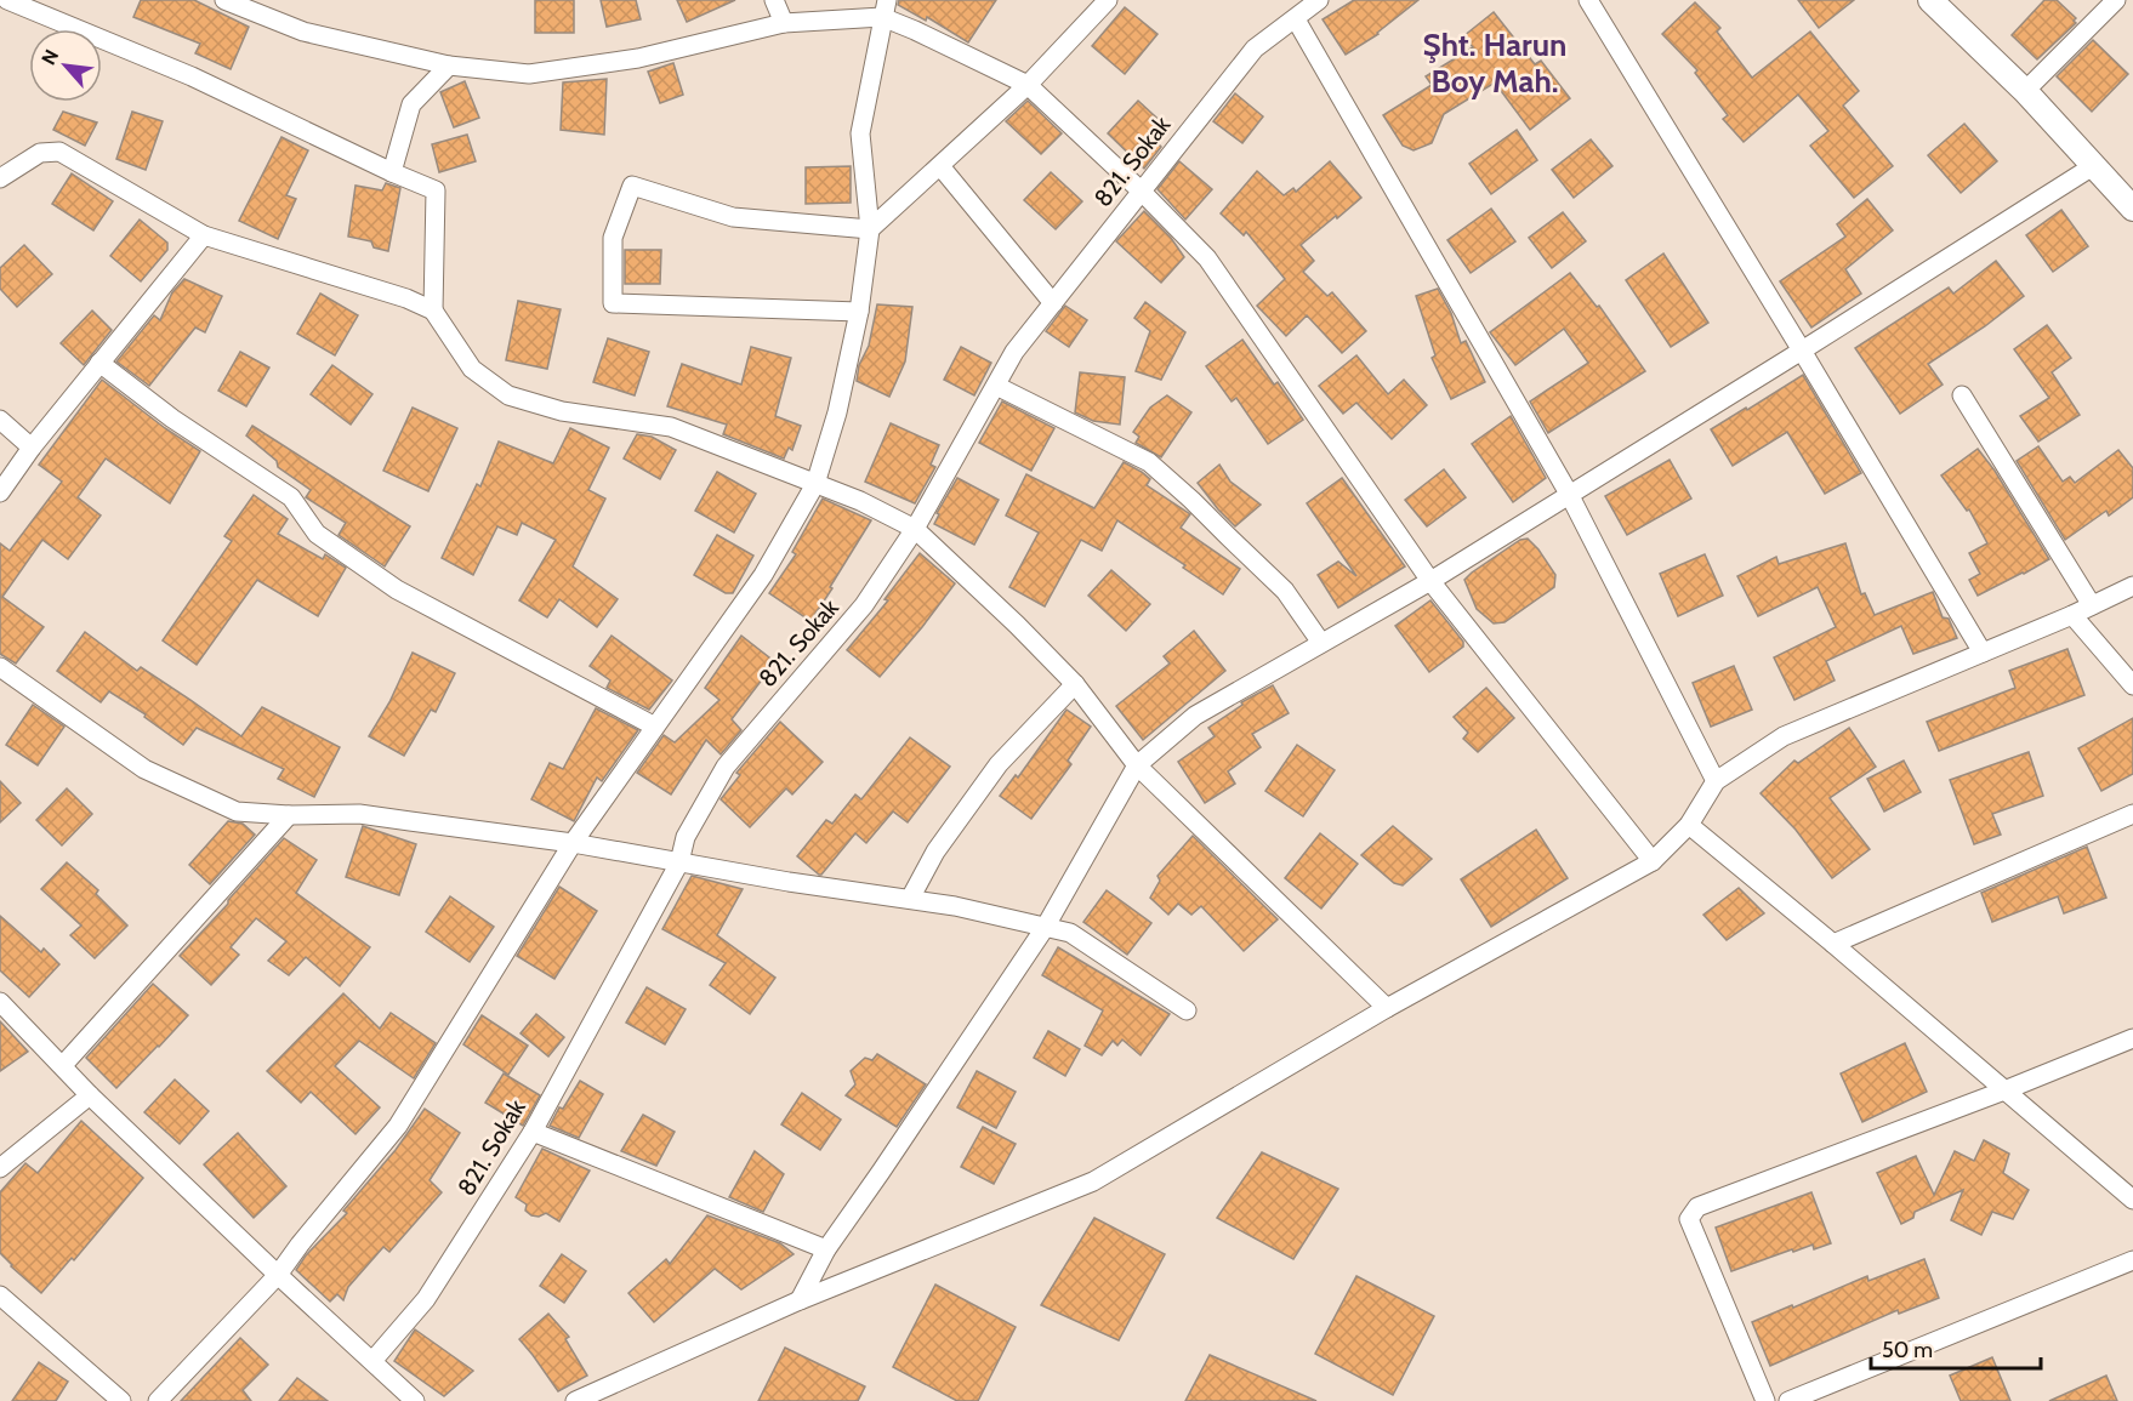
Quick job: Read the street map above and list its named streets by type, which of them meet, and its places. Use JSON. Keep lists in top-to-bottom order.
{
  "streets": {
    "street": ["821. Sokak"]
  },
  "districts": ["Şht. Harun Boy Mah."],
  "scale_bar": "50 m",
  "north": "top left"
}
